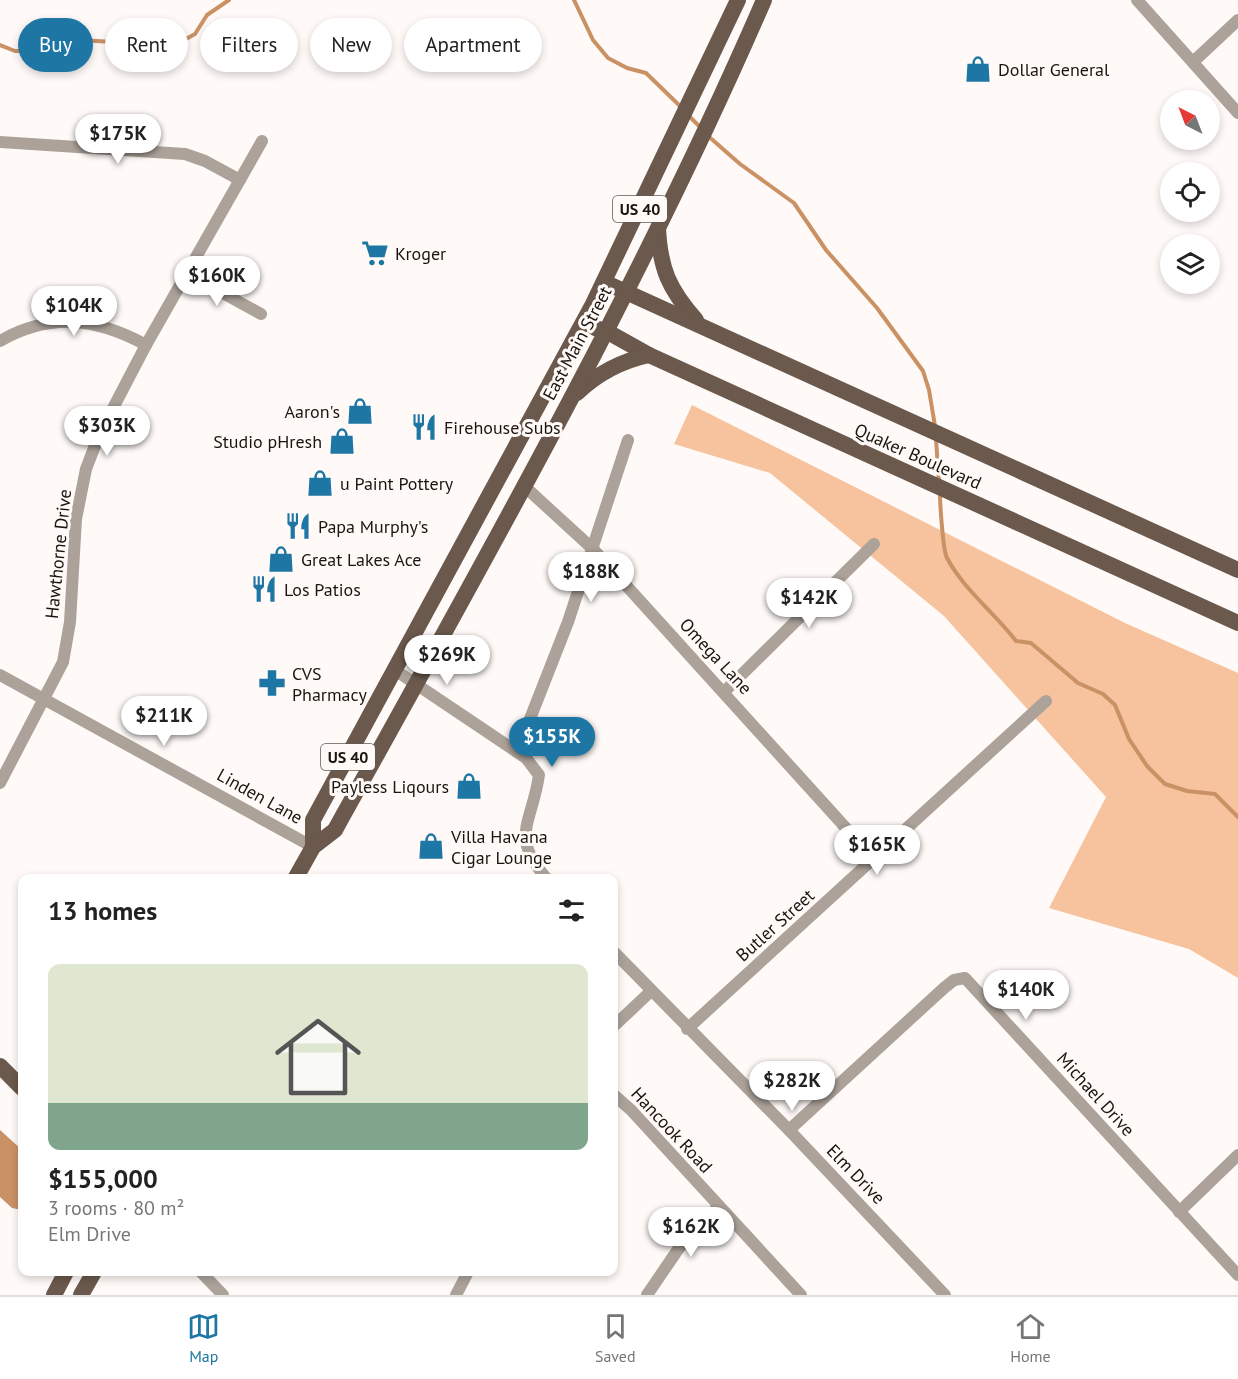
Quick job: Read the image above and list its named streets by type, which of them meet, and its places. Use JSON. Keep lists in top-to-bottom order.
{
  "streets": {
    "main road": ["US 40", "East Main Street", "Quaker Boulevard"],
    "street": [
      "Hawthorne Drive",
      "Omega Lane",
      "Linden Lane",
      "Butler Street",
      "Michael Drive",
      "Hancook Road",
      "Elm Drive"
    ]
  },
  "crossings": [
    ["East Main Street", "Quaker Boulevard"],
    ["East Main Street", "Omega Lane"],
    ["East Main Street", "Linden Lane"],
    ["Hawthorne Drive", "Linden Lane"],
    ["Omega Lane", "Butler Street"],
    ["Butler Street", "Elm Drive"],
    ["Michael Drive", "Elm Drive"]
  ],
  "places": {
    "shop": [
      "Dollar General",
      "Aaron's",
      "Studio pHresh",
      "u Paint Pottery",
      "Great Lakes Ace",
      "Payless Liqours",
      "Villa Havana Cigar Lounge"
    ],
    "supermarket": ["Kroger"],
    "restaurant": ["Firehouse Subs", "Papa Murphy's", "Los Patios"],
    "pharmacy": ["CVS Pharmacy"]
  },
  "north": "top left",
  "page": {
    "chip": [
      "Buy",
      "Rent",
      "Filters",
      "New",
      "Apartment"
    ],
    "price": [
      "$175K",
      "$160K",
      "$104K",
      "$303K",
      "$188K",
      "$142K",
      "$269K",
      "$211K",
      "$155K",
      "$165K",
      "$140K",
      "$282K",
      "$162K"
    ],
    "heading": "13 homes",
    "list": [
      {
        "name": "$155,000",
        "note": "3 rooms · 80 m² · Elm Drive"
      }
    ],
    "tabs": ["Map", "Saved", "Home"]
  }
}
